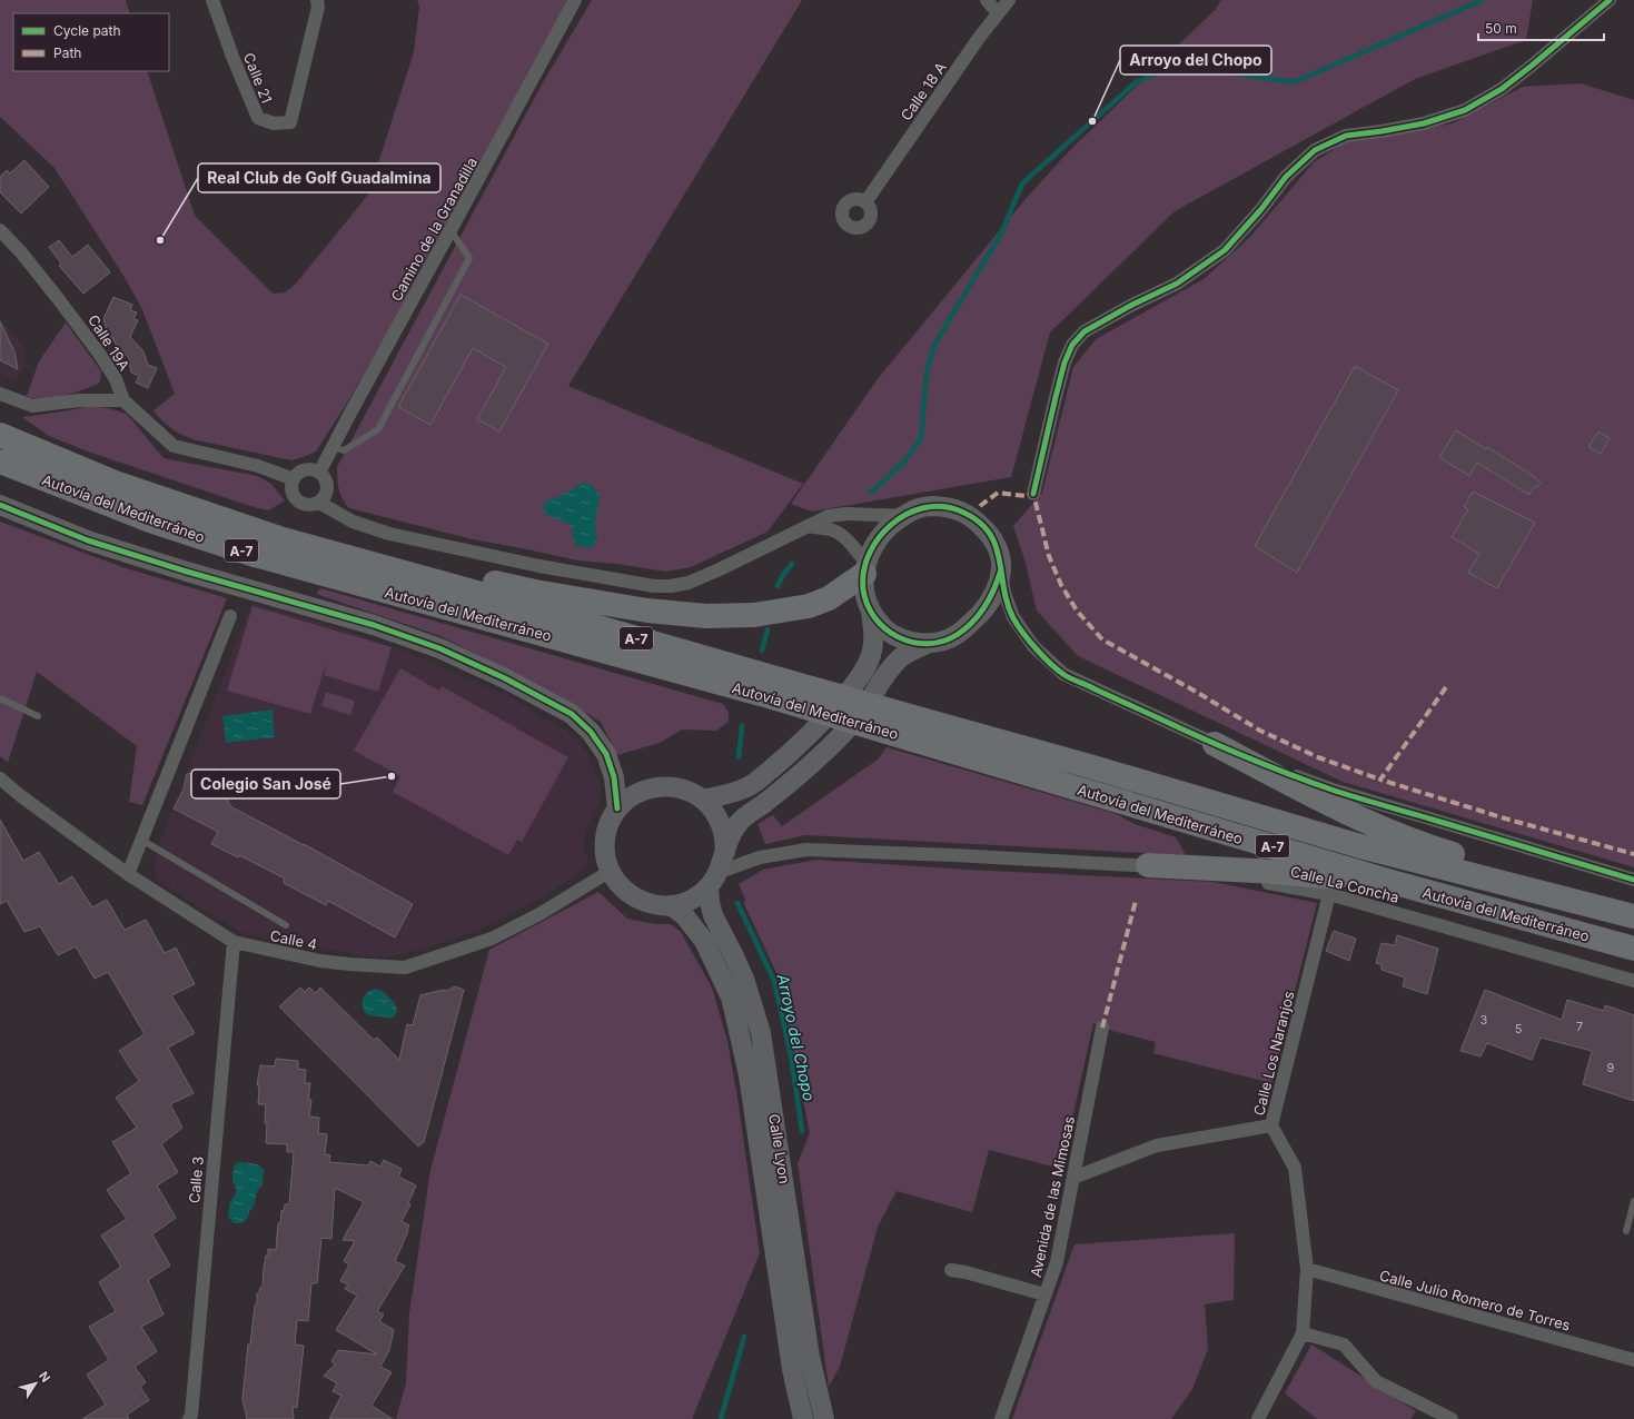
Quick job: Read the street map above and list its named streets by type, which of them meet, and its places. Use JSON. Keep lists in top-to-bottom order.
{
  "streets": {
    "highway": ["Autovía del Mediterráneo", "A-7"],
    "street": [
      "Calle 21",
      "Calle 18 A",
      "Camino de la Granadilla",
      "Calle 19A",
      "Calle La Concha",
      "Calle 4",
      "Calle Los Naranjos",
      "Calle Lyon",
      "Calle 3",
      "Avenida de las Mimosas",
      "Calle Julio Romero de Torres"
    ]
  },
  "crossings": [
    ["Calle La Concha", "Calle 4"],
    ["Calle La Concha", "Calle Los Naranjos"],
    ["Calle La Concha", "Calle Lyon"],
    ["Calle 4", "Calle Lyon"],
    ["Calle 4", "Calle 3"],
    ["Calle Los Naranjos", "Calle Julio Romero de Torres"]
  ],
  "water": ["Arroyo del Chopo"],
  "places": ["Arroyo del Chopo", "Real Club de Golf Guadalmina", "Colegio San José"],
  "house_numbers": [
    "3",
    "7",
    "5",
    "9"
  ],
  "legend": ["Cycle path", "Path"],
  "scale_bar": "50 m",
  "north": "top right"
}
